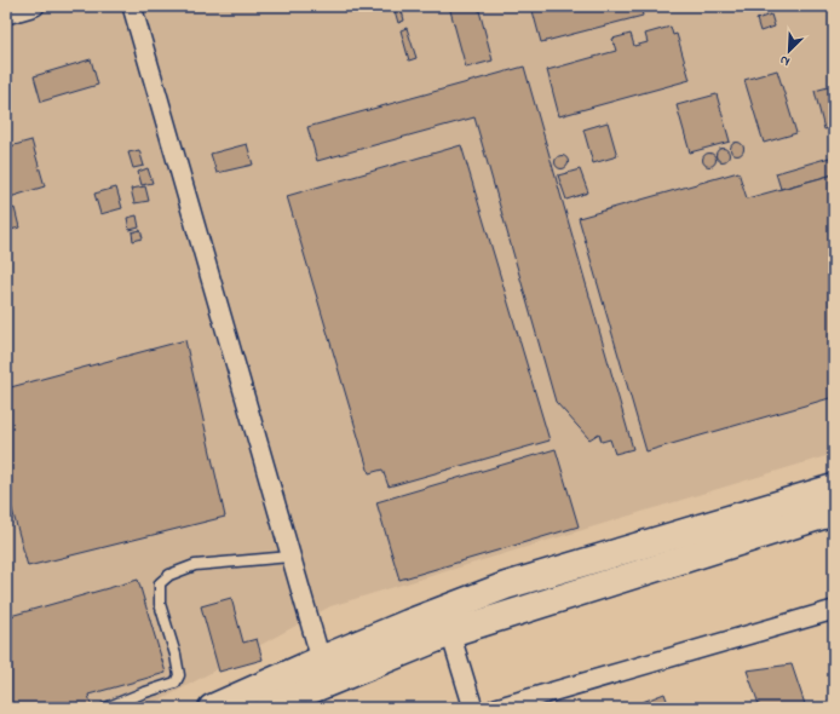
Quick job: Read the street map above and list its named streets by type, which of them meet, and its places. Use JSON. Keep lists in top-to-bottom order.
{
  "north": "bottom left"
}
